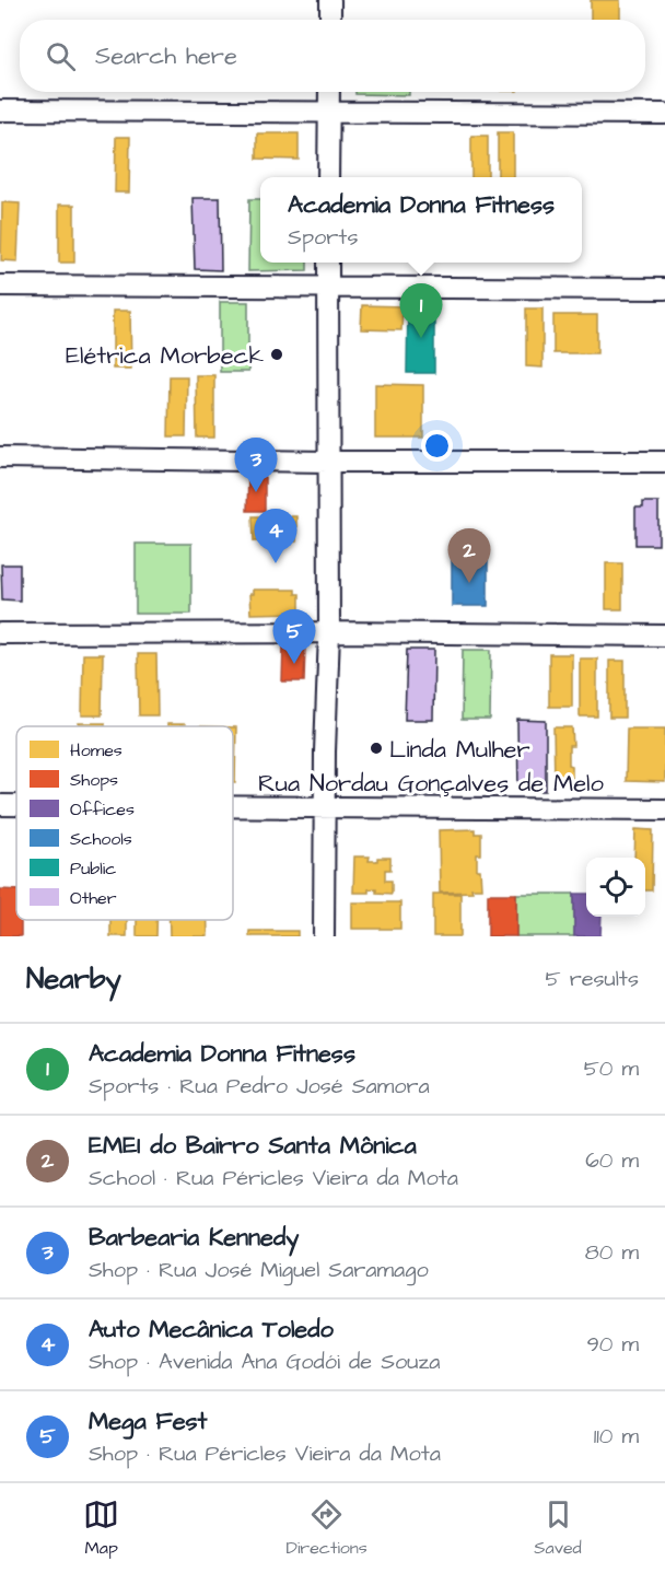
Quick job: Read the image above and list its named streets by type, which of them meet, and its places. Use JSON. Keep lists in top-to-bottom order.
{
  "streets": {
    "street": ["Rua Nordau Gonçalves de Melo"]
  },
  "places": ["Elétrica Morbeck", "Linda Mulher"],
  "legend": [
    "Homes",
    "Shops",
    "Offices",
    "Schools",
    "Public",
    "Other"
  ],
  "page": {
    "search": "Search here",
    "popup": ["Academia Donna Fitness", "Sports"],
    "pins": [
      "1",
      "3",
      "4",
      "2",
      "5"
    ],
    "heading": ["Nearby", "5 results"],
    "list": [
      {
        "mark": "1",
        "name": "Academia Donna Fitness",
        "note": "Sports · Rua Pedro José Samora",
        "value": "50 m"
      },
      {
        "mark": "2",
        "name": "EMEI do Bairro Santa Mônica",
        "note": "School · Rua Péricles Vieira da Mota",
        "value": "60 m"
      },
      {
        "mark": "3",
        "name": "Barbearia Kennedy",
        "note": "Shop · Rua José Miguel Saramago",
        "value": "80 m"
      },
      {
        "mark": "4",
        "name": "Auto Mecânica Toledo",
        "note": "Shop · Avenida Ana Godói de Souza",
        "value": "90 m"
      },
      {
        "mark": "5",
        "name": "Mega Fest",
        "note": "Shop · Rua Péricles Vieira da Mota",
        "value": "110 m"
      }
    ],
    "nav": ["Map", "Directions", "Saved"]
  }
}
